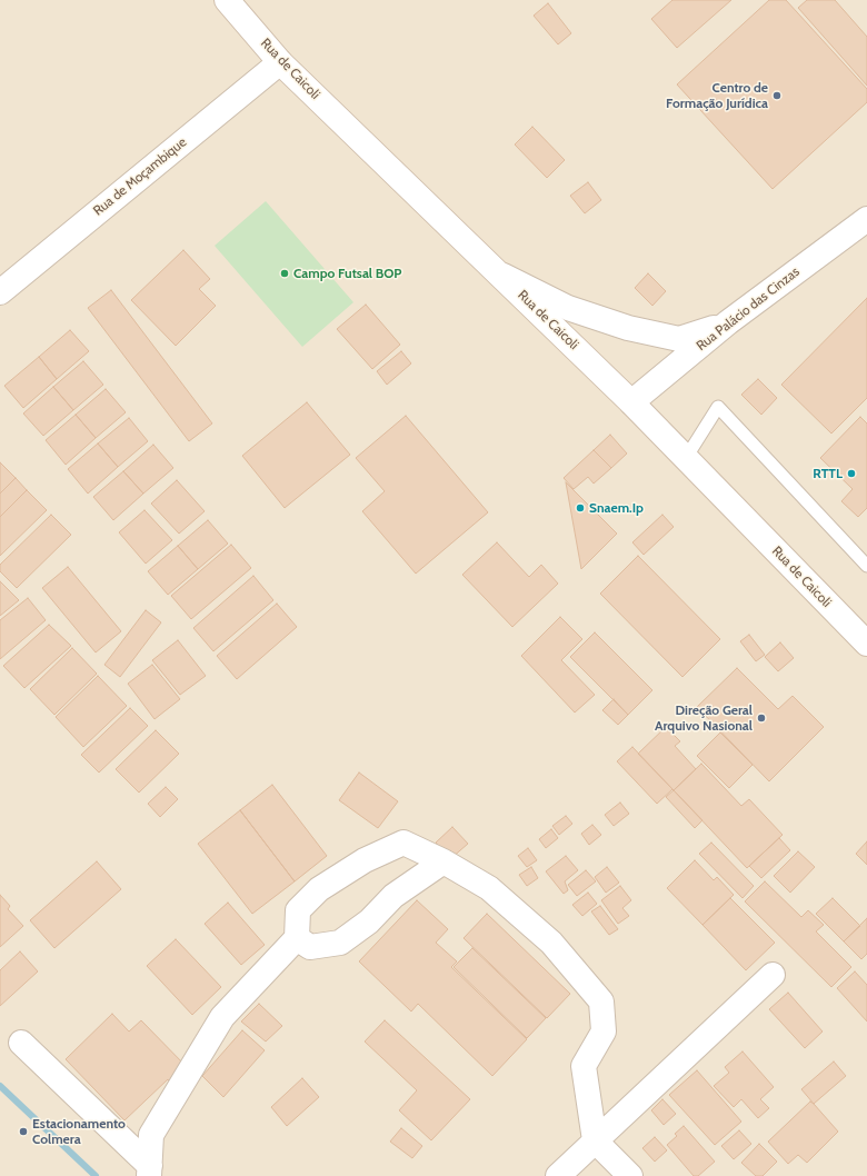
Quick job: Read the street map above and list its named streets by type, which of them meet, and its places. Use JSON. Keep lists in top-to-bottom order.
{
  "streets": {
    "street": ["Rua de Caicoli", "Rua de Moçambique", "Rua Palácio das Cinzas"]
  },
  "crossings": [
    ["Rua de Caicoli", "Rua de Moçambique"],
    ["Rua de Caicoli", "Rua Palácio das Cinzas"]
  ],
  "places": [
    "Centro de Formação Jurídica",
    "Campo Futsal BOP",
    "RTTL",
    "Snaem.Ip",
    "Direção Geral Arquivo Nasional",
    "Estacionamento Colmera"
  ]
}
